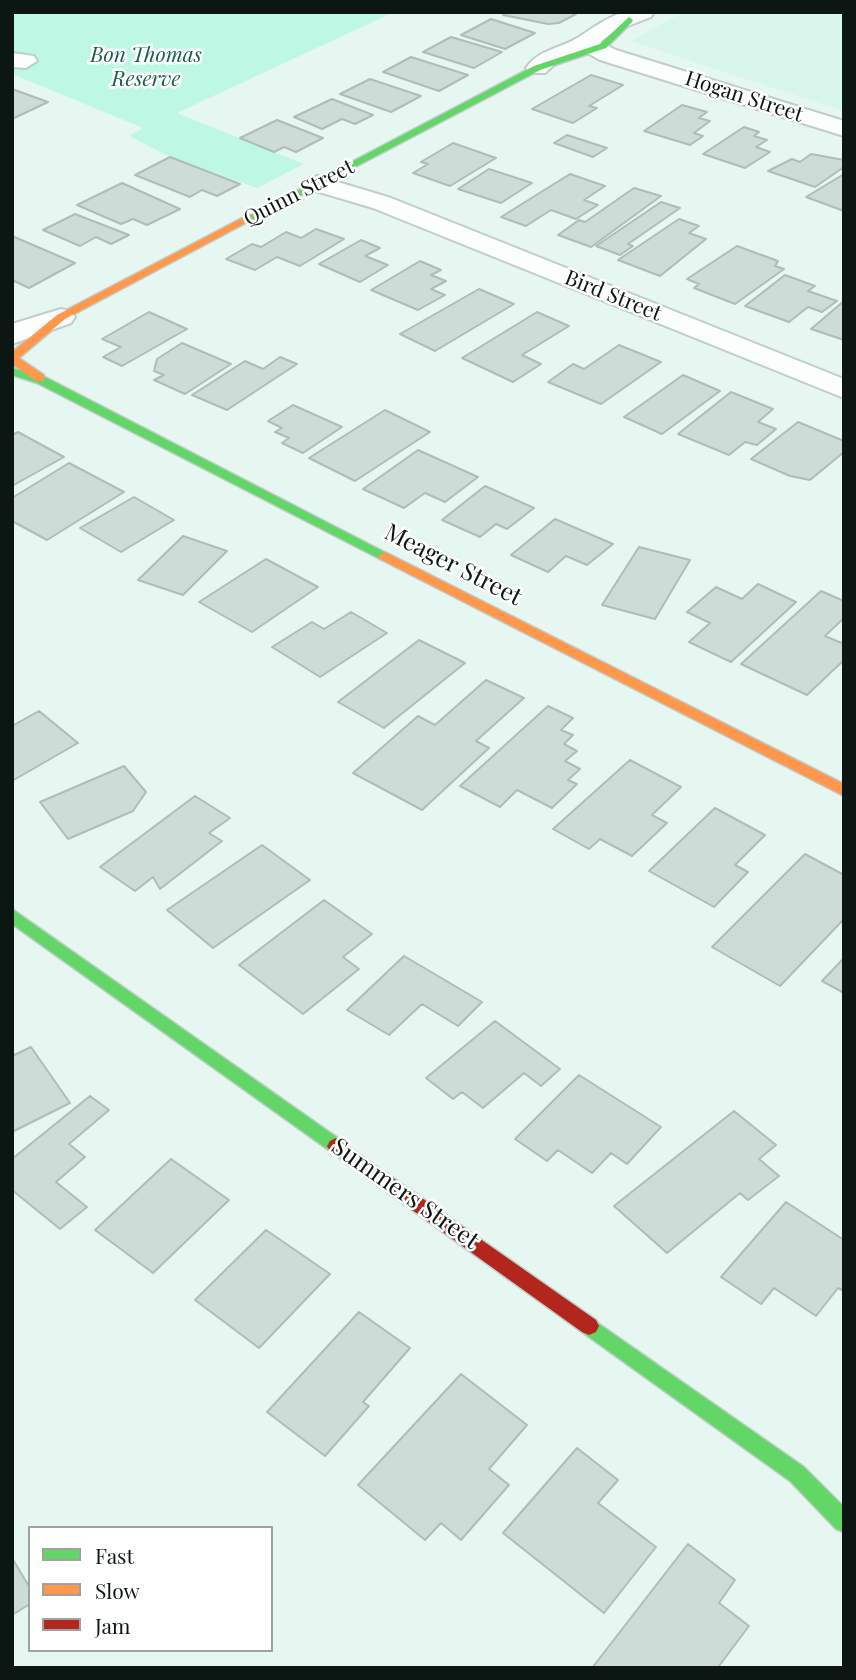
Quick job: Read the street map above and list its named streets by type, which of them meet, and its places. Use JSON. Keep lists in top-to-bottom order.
{
  "streets": {
    "street": [
      "Hogan Street",
      "Quinn Street",
      "Bird Street",
      "Meager Street",
      "Summers Street"
    ]
  },
  "crossings": [
    ["Hogan Street", "Quinn Street"],
    ["Quinn Street", "Bird Street"],
    ["Quinn Street", "Meager Street"]
  ],
  "parks": ["Bon Thomas Reserve"],
  "legend": ["Fast", "Slow", "Jam"]
}
